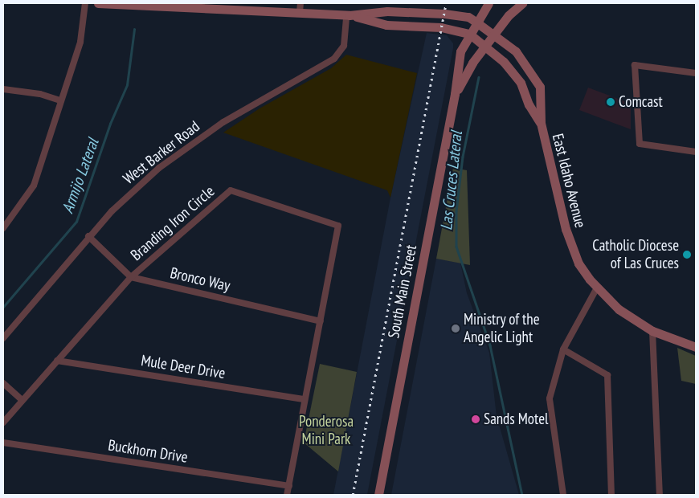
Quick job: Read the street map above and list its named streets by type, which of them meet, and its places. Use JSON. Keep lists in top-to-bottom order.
{
  "streets": {
    "main road": ["East Idaho Avenue", "South Main Street"],
    "street": [
      "West Barker Road",
      "Branding Iron Circle",
      "Bronco Way",
      "Mule Deer Drive",
      "Buckhorn Drive"
    ]
  },
  "crossings": [
    ["West Barker Road", "East Idaho Avenue"],
    ["East Idaho Avenue", "South Main Street"],
    ["Branding Iron Circle", "Bronco Way"],
    ["Branding Iron Circle", "Mule Deer Drive"],
    ["Branding Iron Circle", "Buckhorn Drive"]
  ],
  "water": ["Armijo Lateral", "Las Cruces Lateral"],
  "parks": ["Ponderosa Mini Park"],
  "places": [
    "Comcast",
    "Catholic Diocese of Las Cruces",
    "Ministry of the Angelic Light",
    "Sands Motel"
  ]
}
